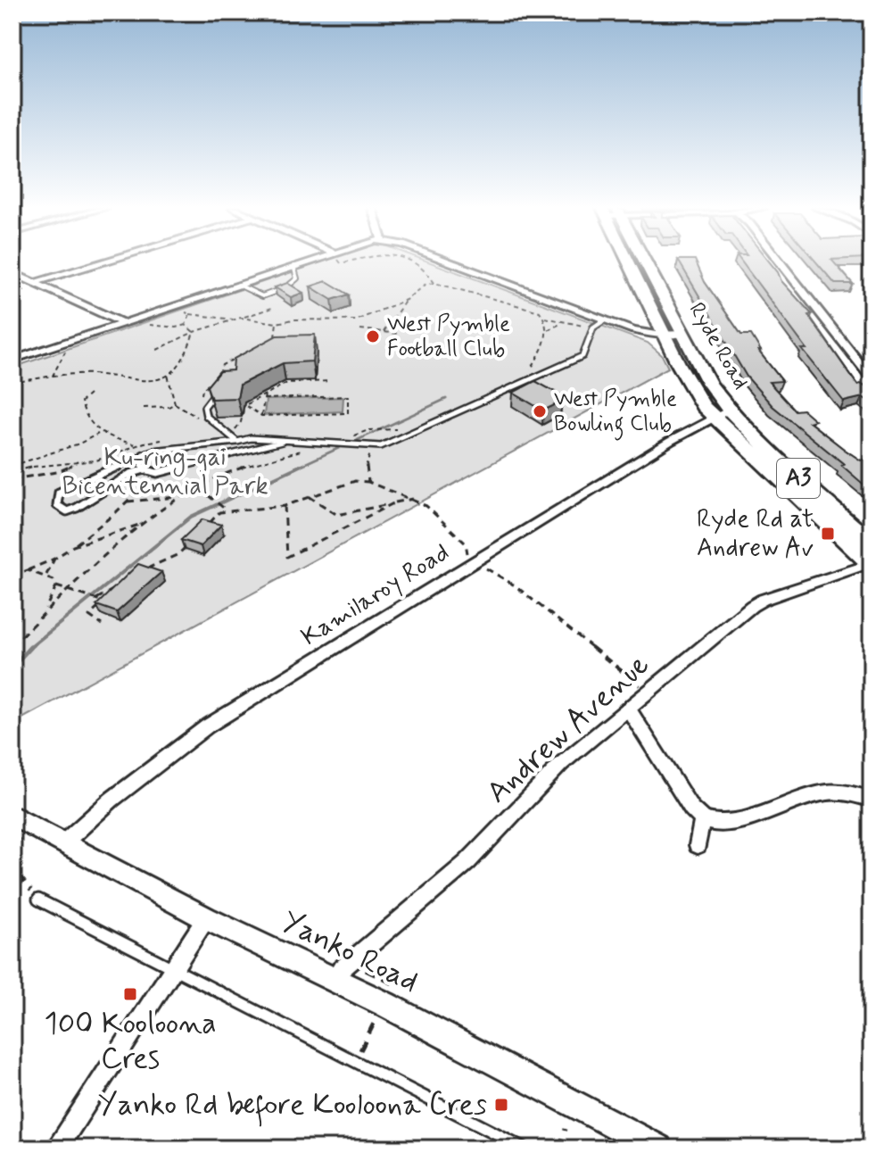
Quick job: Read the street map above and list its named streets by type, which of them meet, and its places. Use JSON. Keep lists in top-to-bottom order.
{
  "streets": {
    "highway": ["Ryde Road", "A3"],
    "main road": ["Yanko Road"],
    "street": ["Kamilaroy Road", "Andrew Avenue"]
  },
  "crossings": [
    ["Ryde Road", "Kamilaroy Road"],
    ["Ryde Road", "Andrew Avenue"],
    ["Kamilaroy Road", "Yanko Road"],
    ["Andrew Avenue", "Yanko Road"]
  ],
  "parks": ["Ku-ring-gai Bicentennial Park"],
  "places": {
    "other": ["West Pymble Football Club", "West Pymble Bowling Club"],
    "transit": ["Ryde Rd at Andrew Av", "100 Kooloona Cres", "Yanko Rd before Kooloona Cres"]
  }
}
